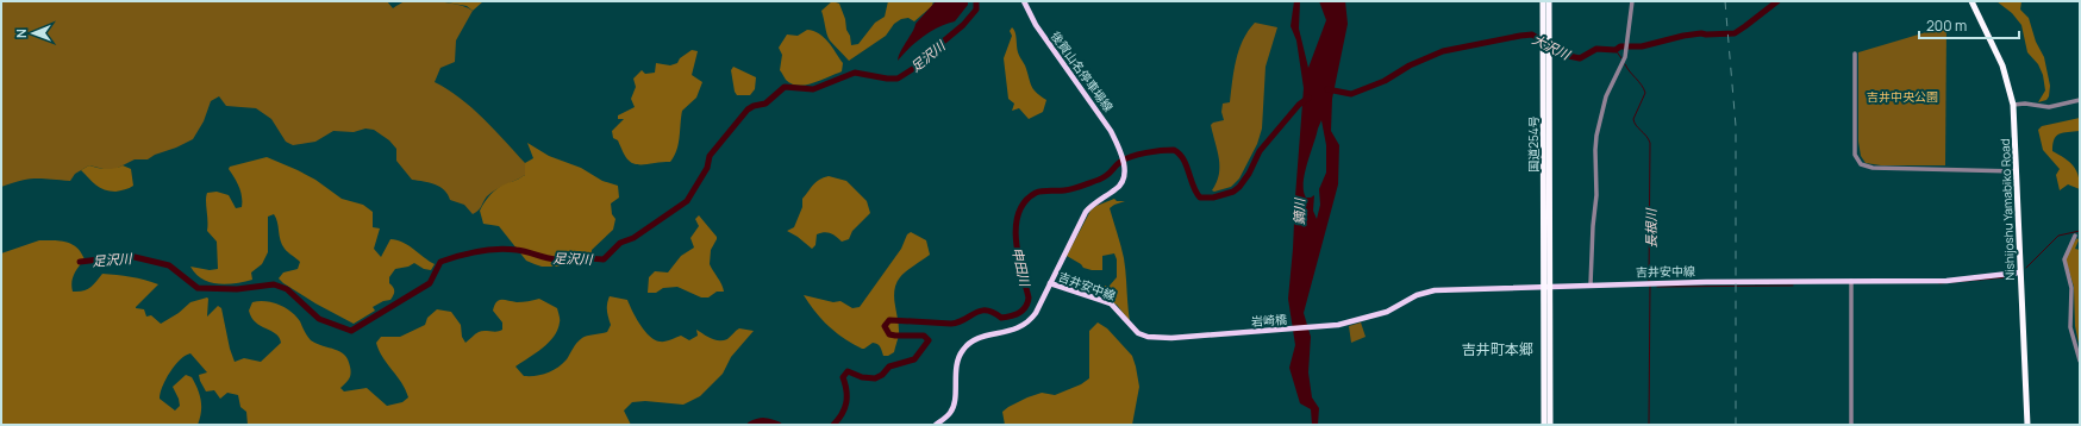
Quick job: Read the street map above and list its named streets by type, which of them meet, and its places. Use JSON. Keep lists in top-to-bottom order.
{
  "streets": {
    "highway": ["国道254号", "Nishijoshu Yamabiko Road"],
    "main road": ["後賀山名停車場線", "吉井安中線", "岩崎橋"]
  },
  "crossings": [
    ["後賀山名停車場線", "吉井安中線"],
    ["国道254号", "吉井安中線"],
    ["Nishijoshu Yamabiko Road", "吉井安中線"],
    ["吉井安中線", "岩崎橋"]
  ],
  "districts": ["吉井町本郷"],
  "water": [
    "大沢川",
    "足沢川",
    "鏑川",
    "長根川",
    "申田川"
  ],
  "parks": ["吉井中央公園"],
  "scale_bar": "200 m",
  "north": "left"
}
